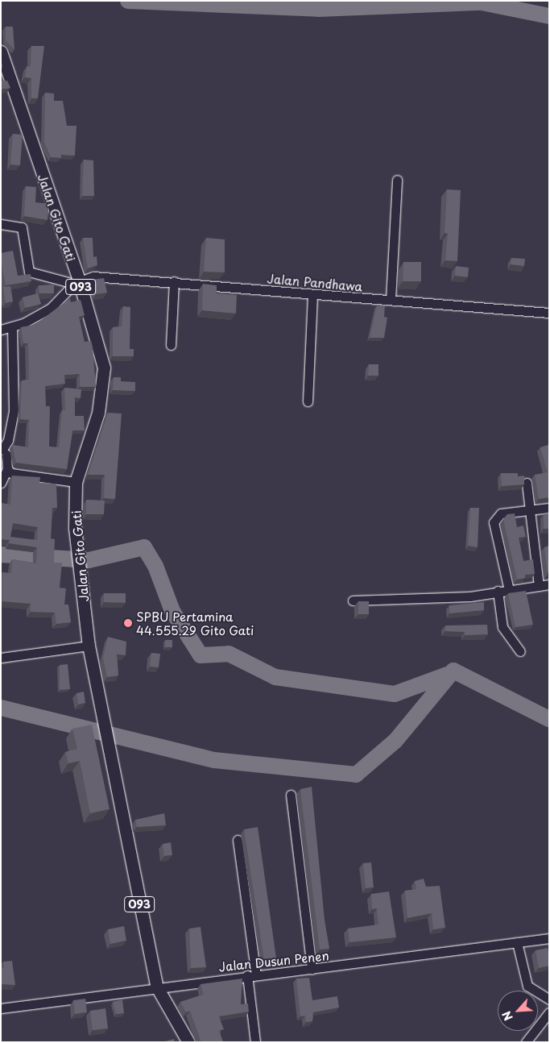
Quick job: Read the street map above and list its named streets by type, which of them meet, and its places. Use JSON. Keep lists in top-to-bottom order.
{
  "streets": {
    "main road": ["Jalan Gito Gati", "093"],
    "street": ["Jalan Pandhawa", "Jalan Dusun Penen"]
  },
  "crossings": [
    ["Jalan Gito Gati", "Jalan Pandhawa"],
    ["Jalan Gito Gati", "Jalan Dusun Penen"]
  ],
  "places": ["SPBU Pertamina 44.555.29 Gito Gati"],
  "north": "bottom left"
}
